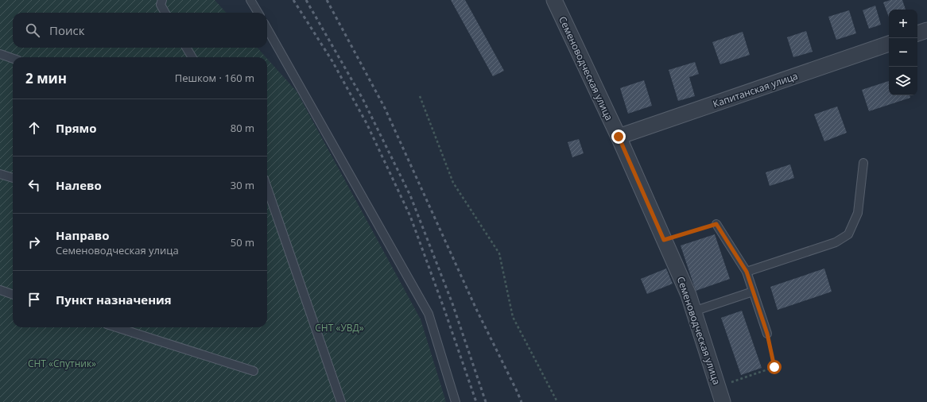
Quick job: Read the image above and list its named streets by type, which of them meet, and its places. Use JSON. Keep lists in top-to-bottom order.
{
  "streets": {
    "street": ["Семеноводческая улица", "Капитанская улица"]
  },
  "crossings": [
    ["Семеноводческая улица", "Капитанская улица"]
  ],
  "parks": ["СНТ «УВД»", "СНТ «Спутник»"],
  "page": {
    "map_buttons": ["+", "−"],
    "search": "Поиск",
    "heading": ["2 мин", "Пешком · 160 m"],
    "list": [
      ["Прямо", "80 m"],
      ["Налево", "30 m"],
      ["Направо", "Семеноводческая улица", "50 m"],
      "Пункт назначения"
    ]
  }
}
